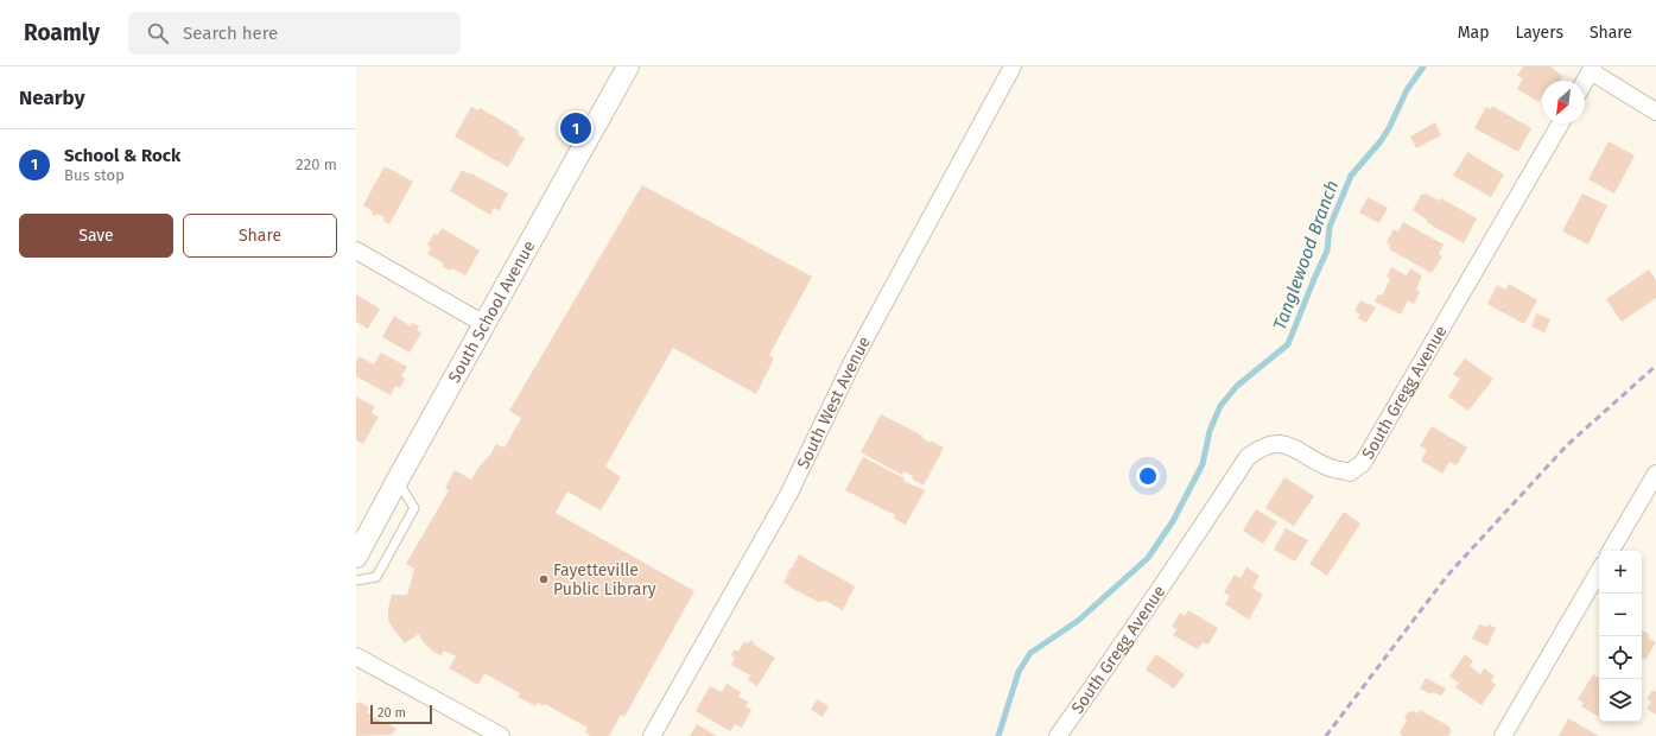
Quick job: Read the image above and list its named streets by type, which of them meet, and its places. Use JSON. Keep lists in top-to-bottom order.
{
  "streets": {
    "street": ["South School Avenue", "South Gregg Avenue", "South West Avenue"]
  },
  "water": ["Tanglewood Branch"],
  "places": ["Fayetteville Public Library"],
  "scale_bar": "20 m",
  "north": "bottom left",
  "page": {
    "header": "Roamly",
    "search": "Search here",
    "nav": ["Map", "Layers", "Share"],
    "heading": "Nearby",
    "pins": "1",
    "list": [
      {
        "mark": "1",
        "name": "School & Rock",
        "note": "Bus stop",
        "value": "220 m"
      }
    ],
    "buttons": ["Save", "Share"],
    "map_buttons": ["+", "−"],
    "scale": "20 m"
  }
}
